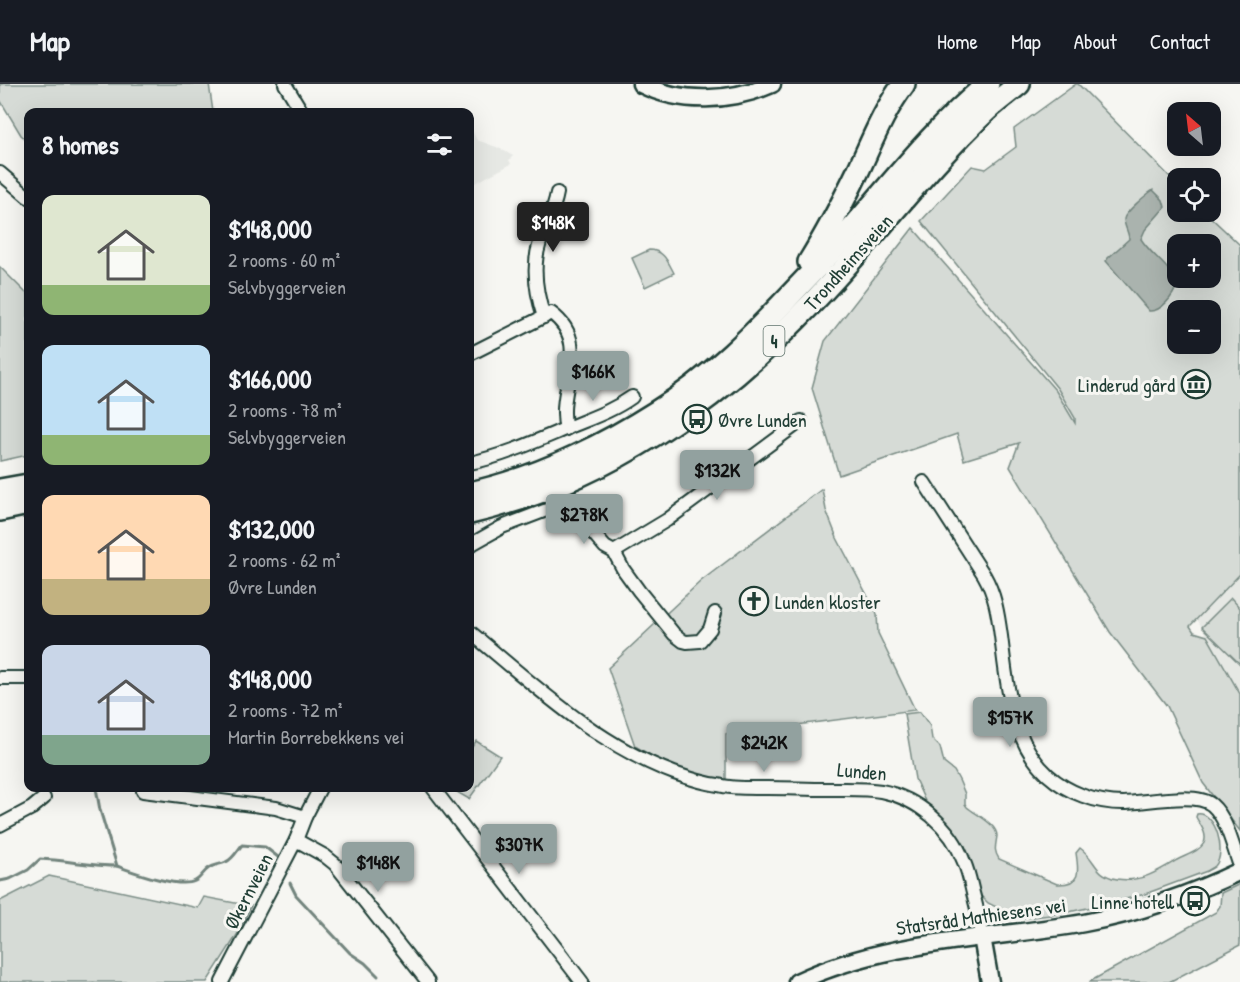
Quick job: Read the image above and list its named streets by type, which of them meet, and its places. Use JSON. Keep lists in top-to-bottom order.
{
  "streets": {
    "highway": ["Trondheimsveien", "4"],
    "street": ["Lunden", "Økernveien", "Statsråd Mathiesens vei"]
  },
  "crossings": [
    ["Lunden", "Statsråd Mathiesens vei"]
  ],
  "places": {
    "museum": ["Linderud gård"],
    "bus stop": ["Øvre Lunden", "Linne hotell"],
    "church": ["Lunden kloster"]
  },
  "north": "top left",
  "page": {
    "header": "Map",
    "nav": [
      "Home",
      "Map",
      "About",
      "Contact"
    ],
    "map_buttons": ["+", "−"],
    "heading": "8 homes",
    "list": [
      {
        "name": "$148,000",
        "note": "2 rooms · 60 m² · Selvbyggerveien"
      },
      {
        "name": "$166,000",
        "note": "2 rooms · 78 m² · Selvbyggerveien"
      },
      {
        "name": "$132,000",
        "note": "2 rooms · 62 m² · Øvre Lunden"
      },
      {
        "name": "$148,000",
        "note": "2 rooms · 72 m² · Martin Borrebekkens vei"
      }
    ],
    "price": [
      "$148K",
      "$166K",
      "$132K",
      "$278K",
      "$157K",
      "$242K",
      "$307K",
      "$148K"
    ]
  }
}
